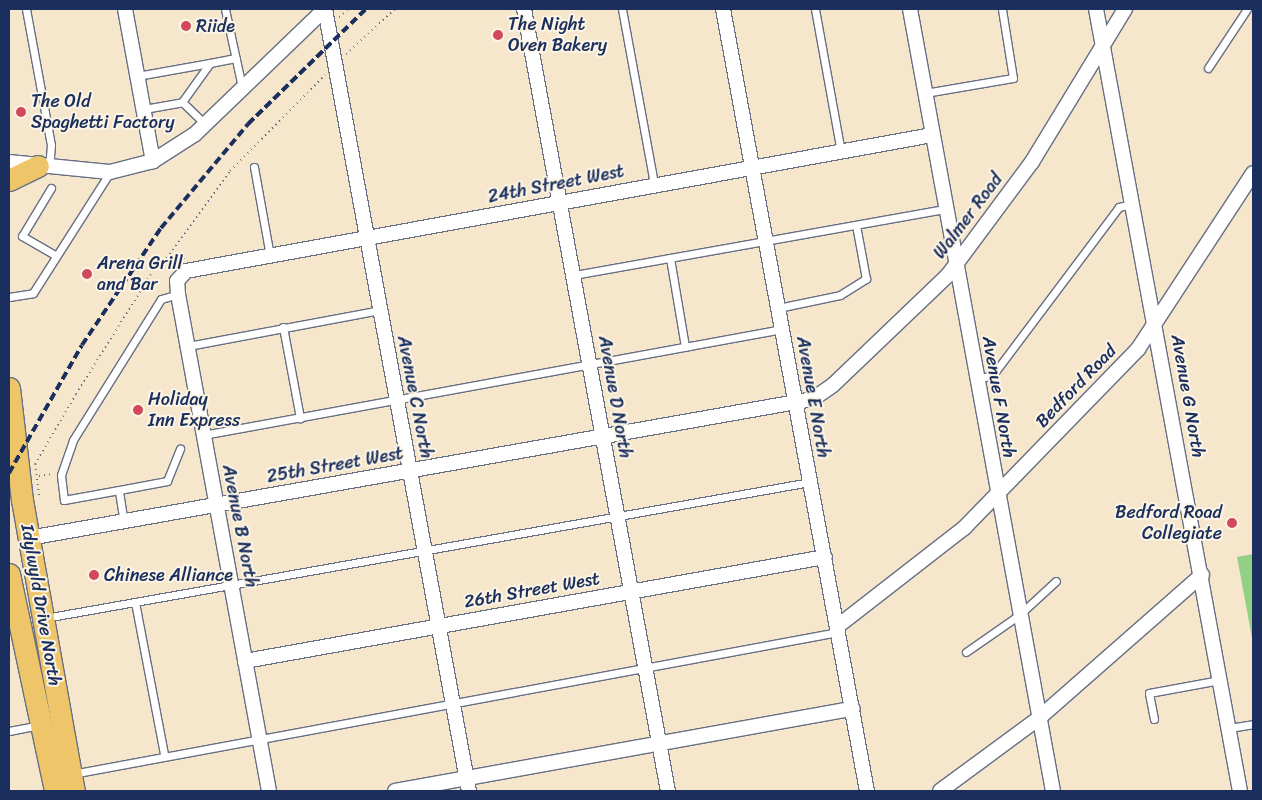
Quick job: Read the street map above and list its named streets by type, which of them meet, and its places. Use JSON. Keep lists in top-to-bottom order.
{
  "streets": {
    "main road": ["Idylwyld Drive North"],
    "street": [
      "24th Street West",
      "Walmer Road",
      "Bedford Road",
      "Avenue G North",
      "Avenue C North",
      "Avenue D North",
      "Avenue E North",
      "Avenue F North",
      "25th Street West",
      "Avenue B North",
      "26th Street West"
    ]
  },
  "crossings": [
    ["24th Street West", "Avenue C North"],
    ["24th Street West", "Avenue D North"],
    ["24th Street West", "Avenue E North"],
    ["24th Street West", "Avenue F North"],
    ["24th Street West", "Avenue B North"],
    ["Walmer Road", "Avenue G North"],
    ["Walmer Road", "Avenue E North"],
    ["Walmer Road", "Avenue F North"],
    ["Walmer Road", "25th Street West"],
    ["Bedford Road", "Avenue G North"],
    ["Bedford Road", "Avenue E North"],
    ["Bedford Road", "Avenue F North"],
    ["Avenue C North", "25th Street West"],
    ["Avenue C North", "26th Street West"],
    ["Avenue D North", "25th Street West"],
    ["Avenue D North", "26th Street West"],
    ["Avenue E North", "25th Street West"],
    ["Avenue E North", "26th Street West"],
    ["25th Street West", "Avenue B North"],
    ["25th Street West", "Idylwyld Drive North"],
    ["Avenue B North", "26th Street West"]
  ],
  "places": [
    "Riide",
    "The Night Oven Bakery",
    "The Old Spaghetti Factory",
    "Arena Grill and Bar",
    "Holiday Inn Express",
    "Bedford Road Collegiate",
    "Chinese Alliance"
  ]
}
